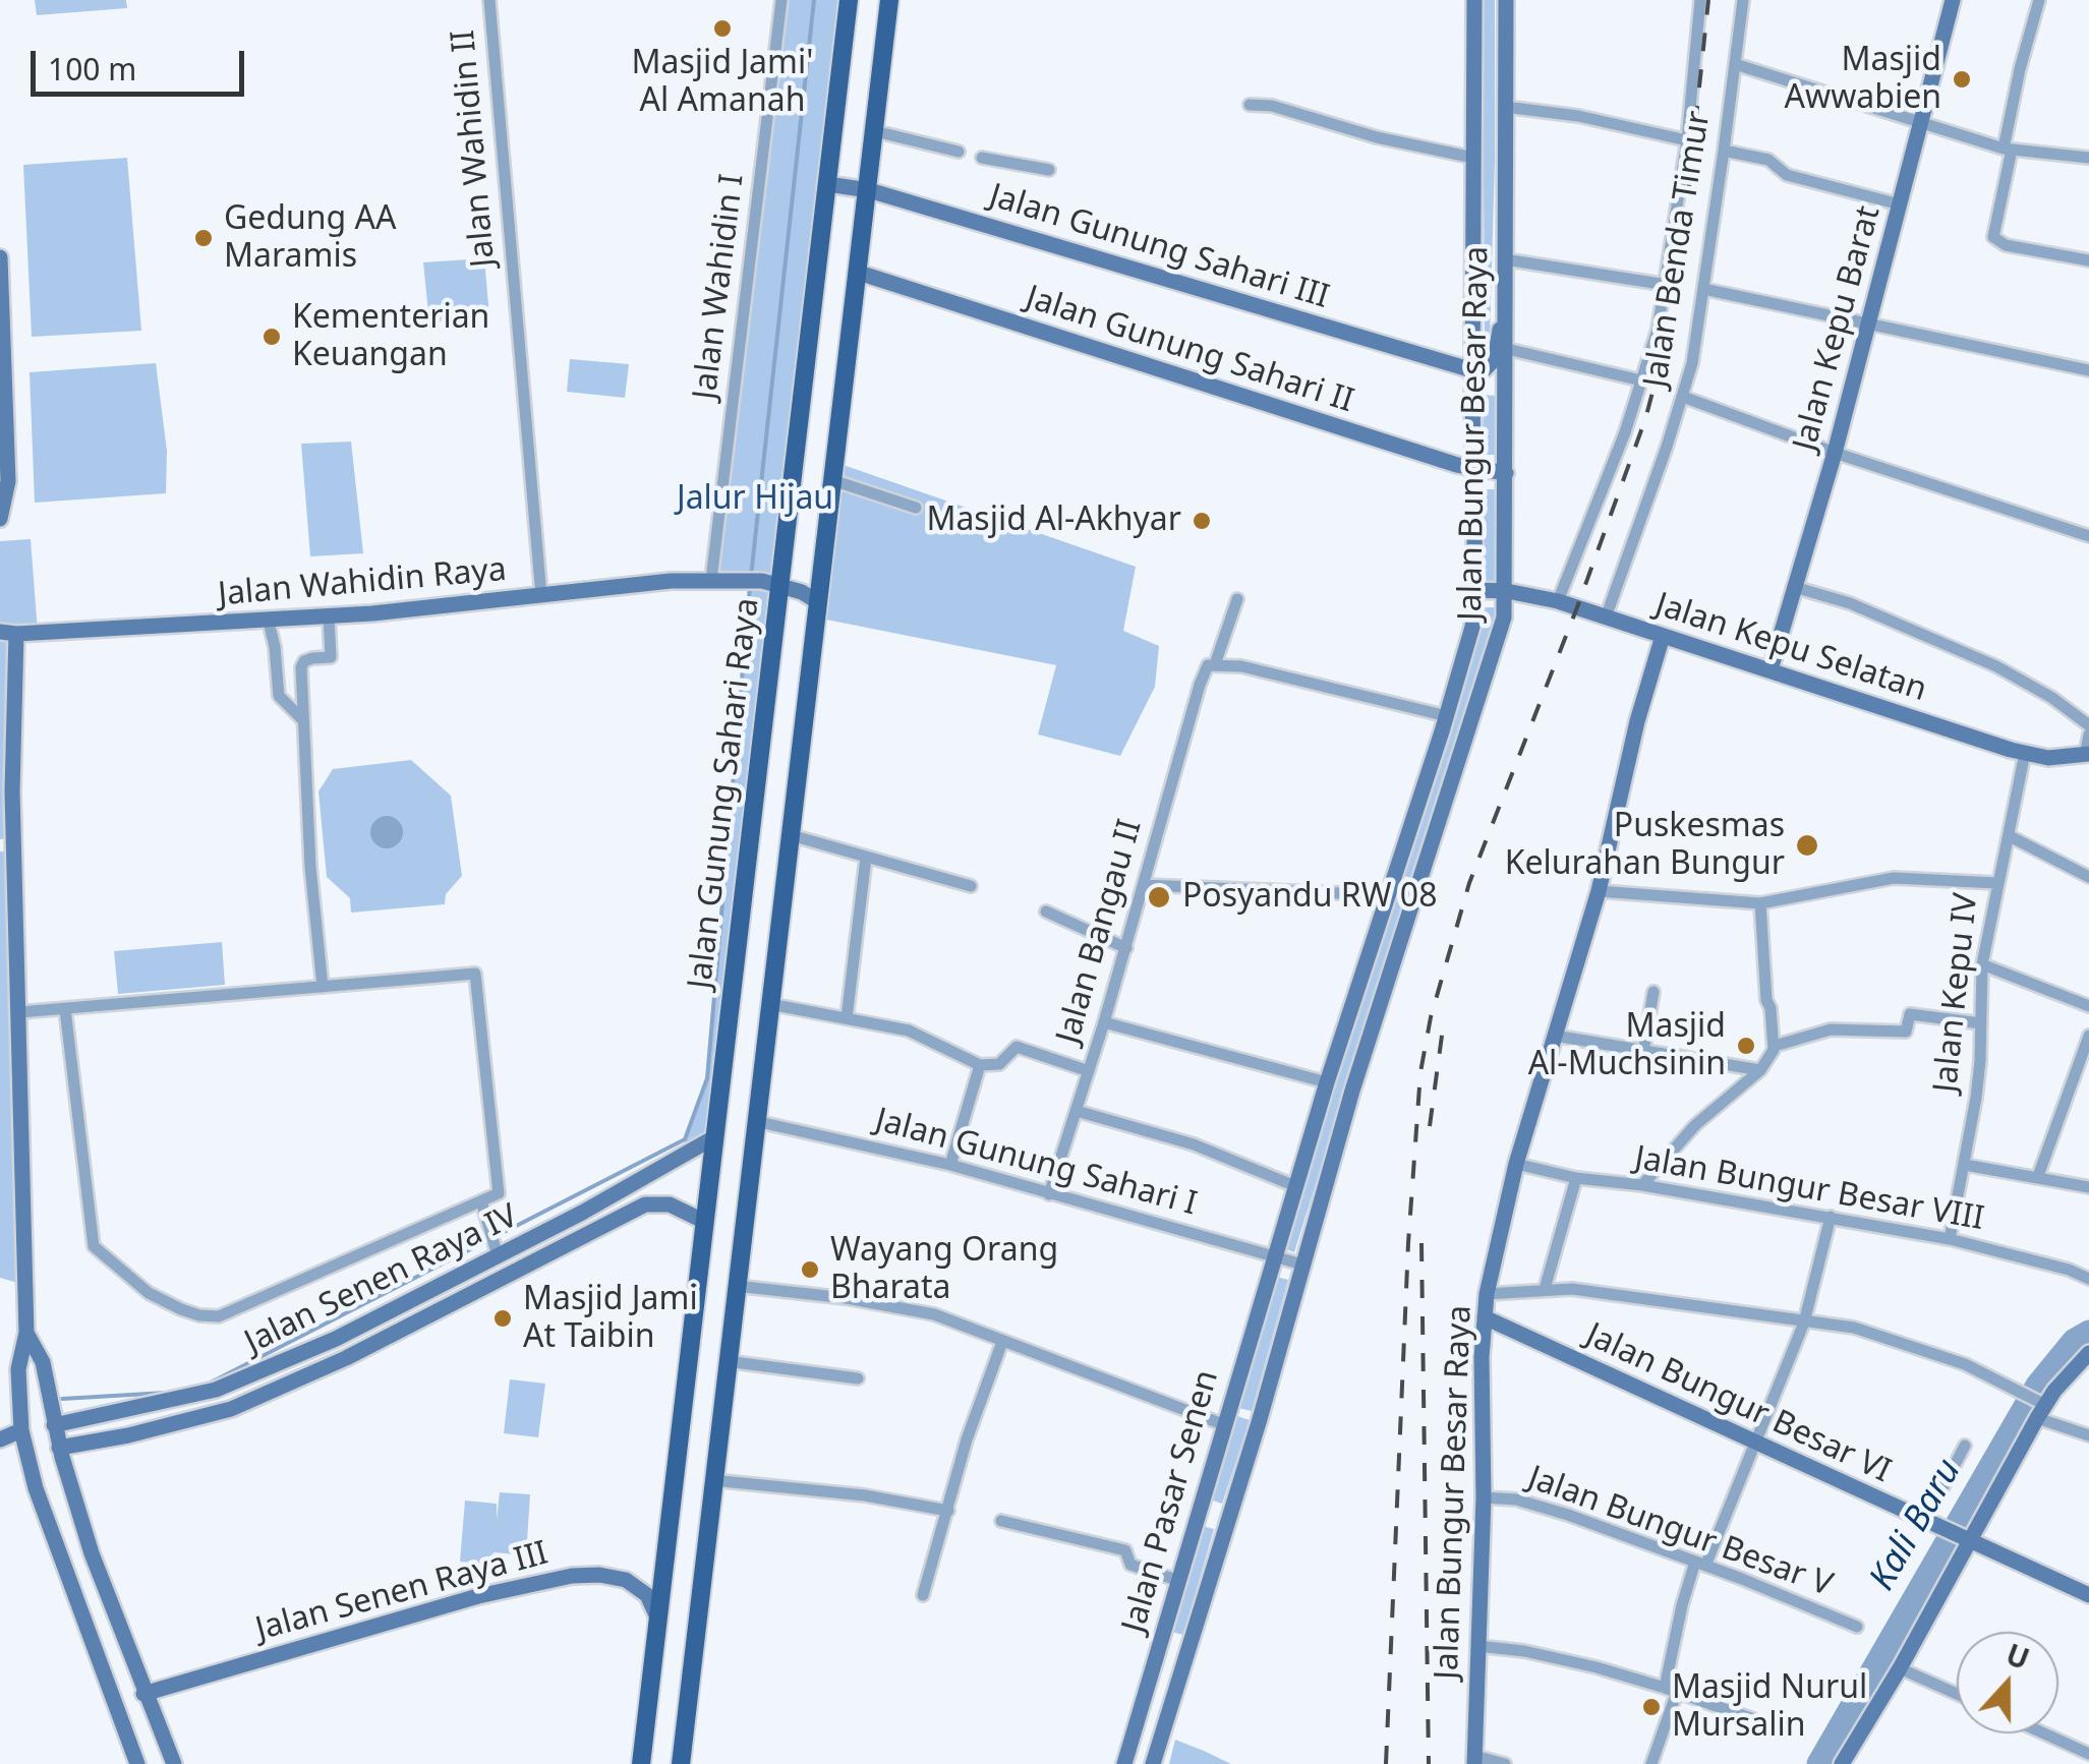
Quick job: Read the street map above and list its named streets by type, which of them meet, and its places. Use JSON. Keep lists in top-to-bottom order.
{
  "streets": {
    "main road": ["Jalan Gunung Sahari Raya"],
    "street": [
      "Jalan Wahidin II",
      "Jalan Gunung Sahari III",
      "Jalan Benda Timur",
      "Jalan Wahidin I",
      "Jalan Kepu Barat",
      "Jalan Gunung Sahari II",
      "Jalan Bungur Besar Raya",
      "Jalan Wahidin Raya",
      "Jalan Kepu Selatan",
      "Jalan Bangau II",
      "Jalan Kepu IV",
      "Jalan Gunung Sahari I",
      "Jalan Bungur Besar VIII",
      "Jalan Senen Raya IV",
      "Jalan Bungur Besar VI",
      "Jalan Pasar Senen",
      "Jalan Bungur Besar V",
      "Jalan Senen Raya III"
    ]
  },
  "crossings": [
    ["Jalan Wahidin II", "Jalan Wahidin Raya"],
    ["Jalan Gunung Sahari III", "Jalan Bungur Besar Raya"],
    ["Jalan Gunung Sahari III", "Jalan Gunung Sahari Raya"],
    ["Jalan Benda Timur", "Jalan Kepu Selatan"],
    ["Jalan Wahidin I", "Jalan Wahidin Raya"],
    ["Jalan Kepu Barat", "Jalan Kepu Selatan"],
    ["Jalan Gunung Sahari II", "Jalan Bungur Besar Raya"],
    ["Jalan Gunung Sahari II", "Jalan Gunung Sahari Raya"],
    ["Jalan Bungur Besar Raya", "Jalan Kepu Selatan"],
    ["Jalan Bungur Besar Raya", "Jalan Gunung Sahari I"],
    ["Jalan Bungur Besar Raya", "Jalan Bungur Besar VIII"],
    ["Jalan Bungur Besar Raya", "Jalan Bungur Besar VI"],
    ["Jalan Bungur Besar Raya", "Jalan Pasar Senen"],
    ["Jalan Bungur Besar Raya", "Jalan Bungur Besar V"],
    ["Jalan Wahidin Raya", "Jalan Gunung Sahari Raya"],
    ["Jalan Kepu Selatan", "Jalan Kepu IV"],
    ["Jalan Gunung Sahari Raya", "Jalan Gunung Sahari I"],
    ["Jalan Gunung Sahari Raya", "Jalan Senen Raya IV"],
    ["Jalan Gunung Sahari Raya", "Jalan Senen Raya III"],
    ["Jalan Bangau II", "Jalan Gunung Sahari I"],
    ["Jalan Kepu IV", "Jalan Bungur Besar VIII"],
    ["Jalan Gunung Sahari I", "Jalan Pasar Senen"]
  ],
  "water": ["Kali Baru"],
  "parks": ["Jalur Hijau"],
  "places": [
    "Masjid Jami' Al Amanah",
    "Masjid Awwabien",
    "Gedung AA Maramis",
    "Kementerian Keuangan",
    "Masjid Al-Akhyar",
    "Puskesmas Kelurahan Bungur",
    "Posyandu RW 08",
    "Masjid Al-Muchsinin",
    "Wayang Orang Bharata",
    "Masjid Jami At Taibin",
    "Masjid Nurul Mursalin"
  ],
  "scale_bar": "100 m",
  "north": "top"
}
